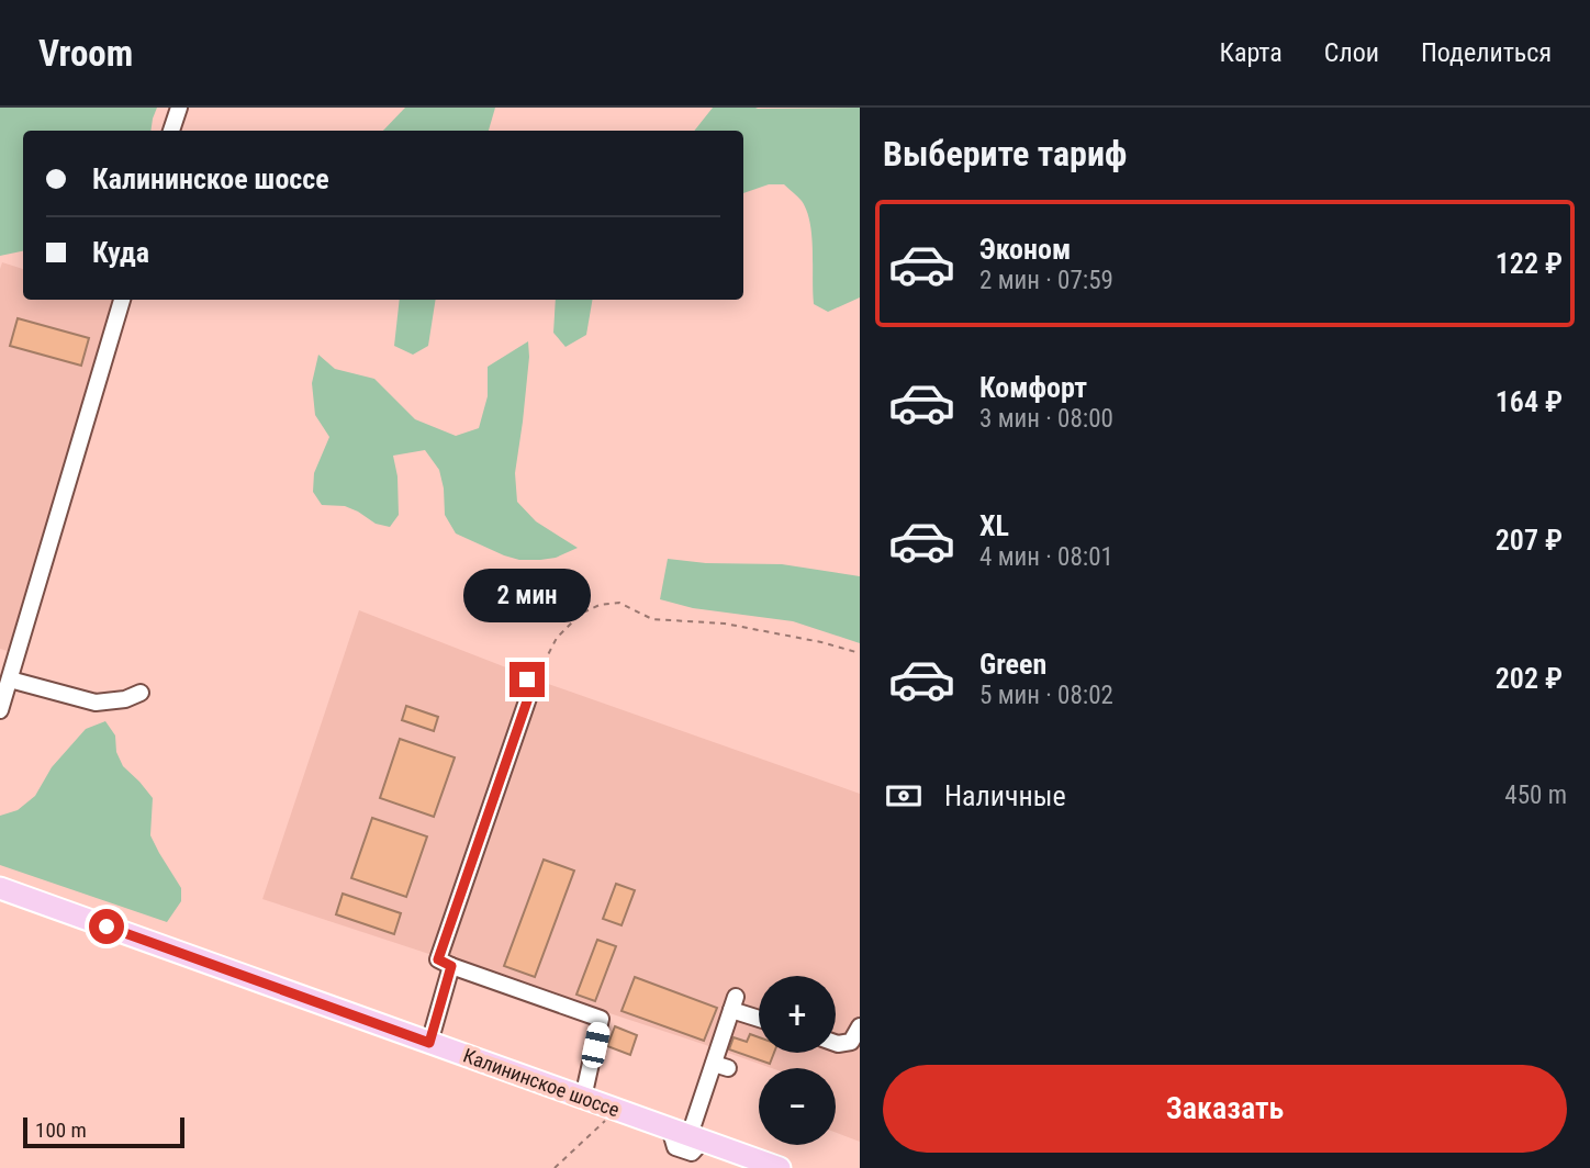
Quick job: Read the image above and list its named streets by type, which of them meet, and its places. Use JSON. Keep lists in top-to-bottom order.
{
  "streets": {
    "main road": ["Калининское шоссе"]
  },
  "scale_bar": "100 m",
  "page": {
    "header": "Vroom",
    "nav": ["Карта", "Слои", "Поделиться"],
    "heading": "Выберите тариф",
    "banner": ["Калининское шоссе", "Куда"],
    "list": [
      {
        "name": "Эконом",
        "note": "2 мин · 07:59",
        "value": "122 ₽"
      },
      {
        "name": "Комфорт",
        "note": "3 мин · 08:00",
        "value": "164 ₽"
      },
      {
        "name": "XL",
        "note": "4 мин · 08:01",
        "value": "207 ₽"
      },
      {
        "name": "Green",
        "note": "5 мин · 08:02",
        "value": "202 ₽"
      }
    ],
    "bubble": "2 мин",
    "pay": ["Наличные", "450 m"],
    "map_buttons": ["+", "−"],
    "buttons": "Заказать",
    "scale": "100 m"
  }
}
